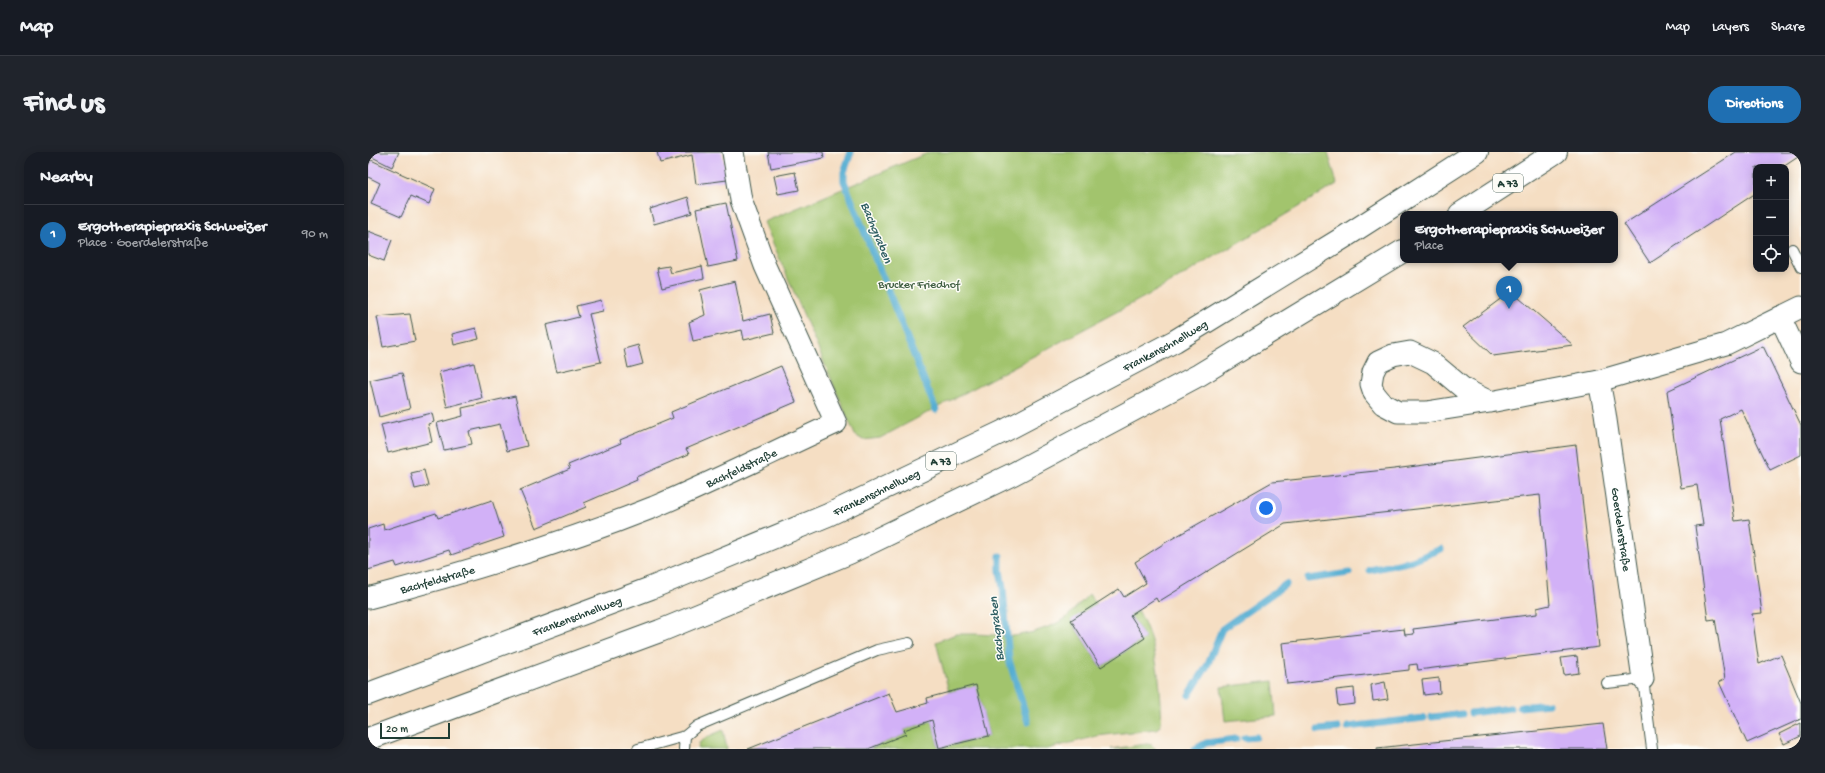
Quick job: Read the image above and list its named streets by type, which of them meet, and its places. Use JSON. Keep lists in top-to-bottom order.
{
  "streets": {
    "highway": ["A 73", "Frankenschnellweg"],
    "street": ["Bachfeldstraße", "Goerdelerstraße"]
  },
  "water": ["Bachgraben"],
  "parks": ["Brucker Friedhof"],
  "scale_bar": "20 m",
  "page": {
    "header": "Map",
    "nav": ["Map", "Layers", "Share"],
    "buttons": "Directions",
    "title": "Find us",
    "heading": "Nearby",
    "map_buttons": ["+", "−"],
    "list": [
      {
        "mark": "1",
        "name": "Ergotherapiepraxis Schweizer",
        "note": "Place · Goerdelerstraße",
        "value": "90 m"
      }
    ],
    "popup": ["Ergotherapiepraxis Schweizer", "Place"],
    "pins": "1",
    "scale": "20 m"
  }
}
